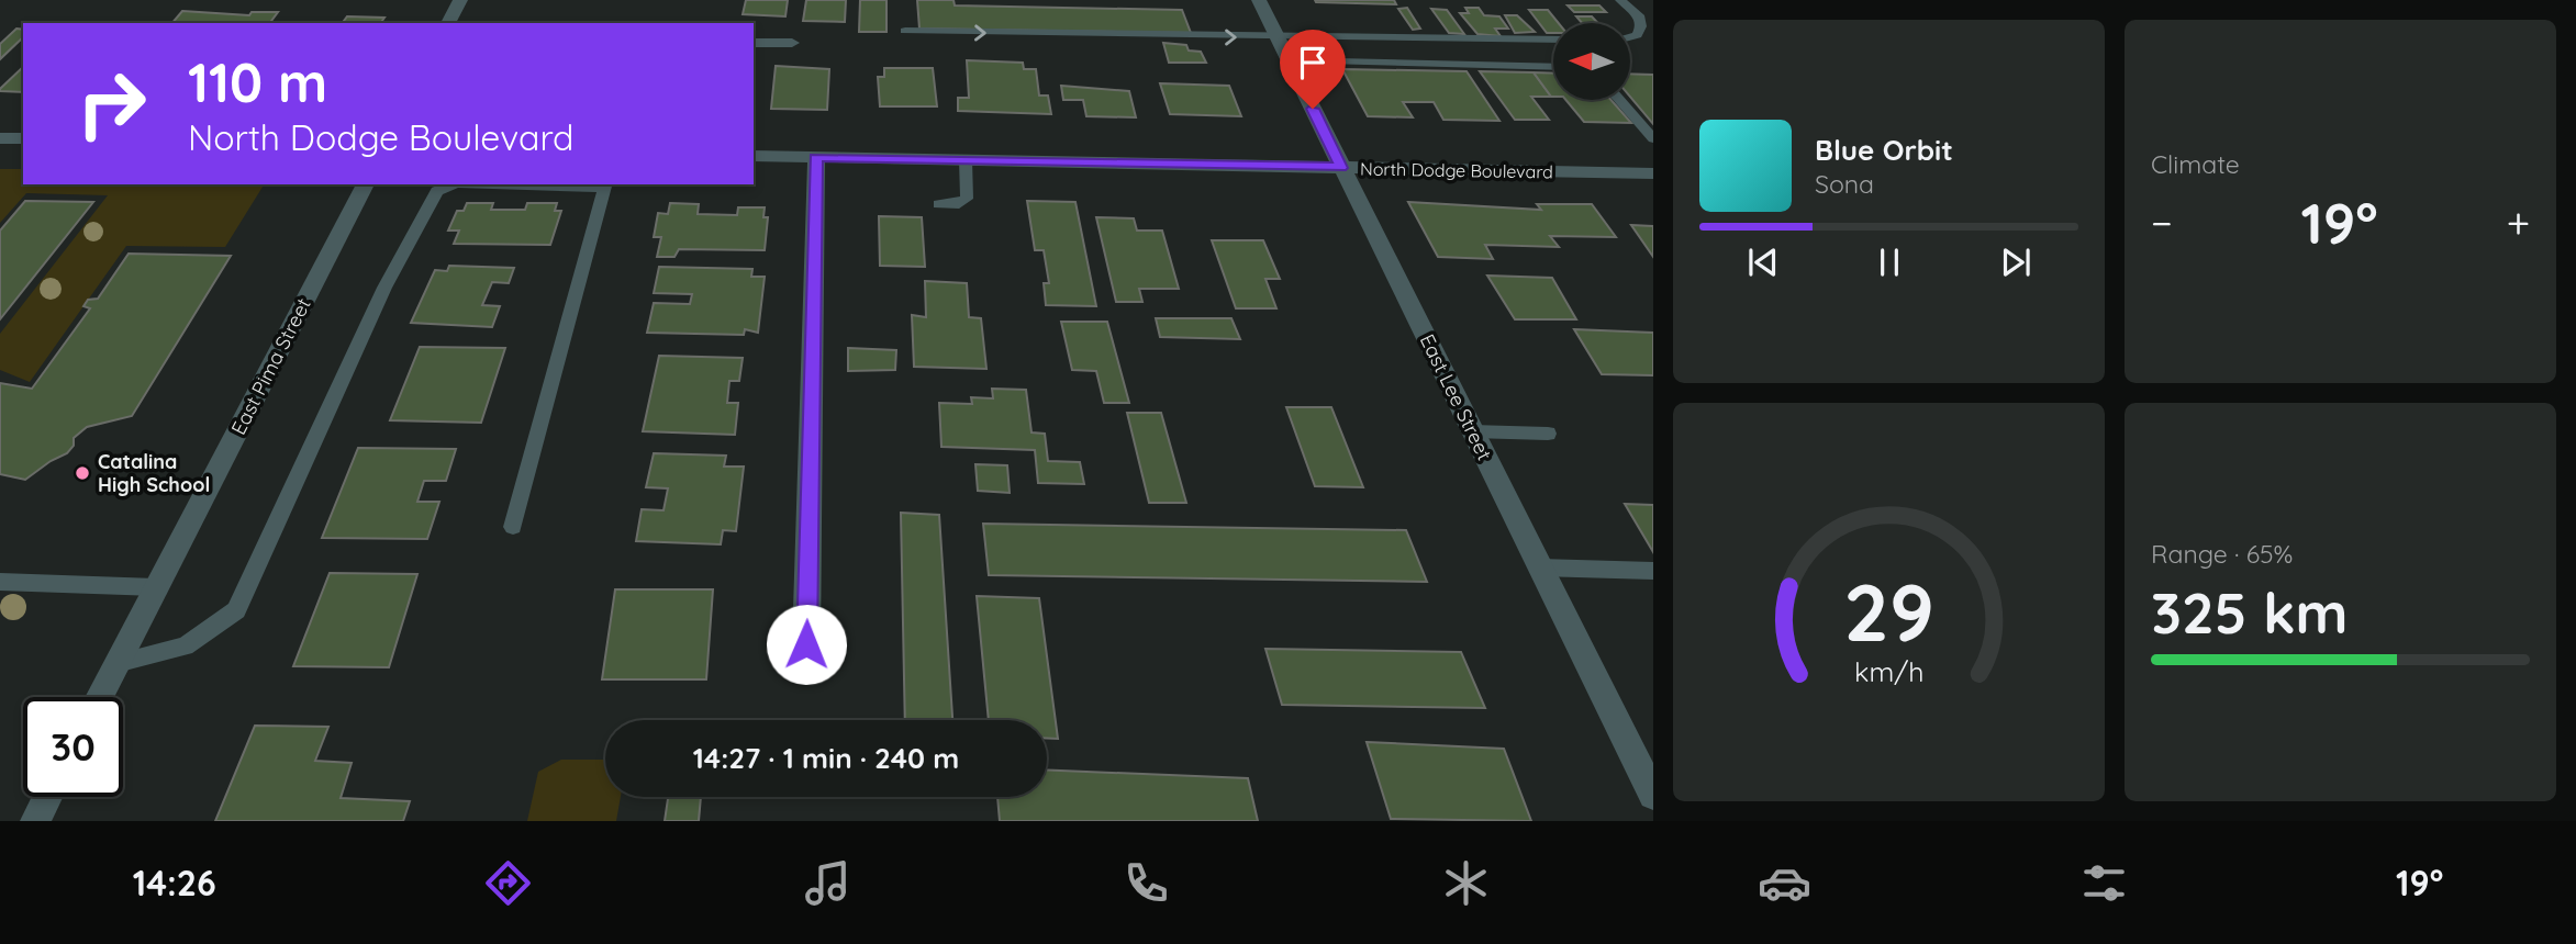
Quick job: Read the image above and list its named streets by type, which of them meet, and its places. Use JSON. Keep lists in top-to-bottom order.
{
  "streets": {
    "street": ["North Dodge Boulevard", "East Pima Street", "East Lee Street"]
  },
  "crossings": [
    ["North Dodge Boulevard", "East Lee Street"]
  ],
  "places": ["Catalina High School"],
  "north": "left",
  "page": {
    "tile": [
      "Climate",
      ["Range · 65%", "325 km"]
    ],
    "turn": ["110 m", "North Dodge Boulevard"],
    "song": ["Blue Orbit", "Sona"],
    "heat": ["−", "19°", "+"],
    "limit": "30",
    "trip": "14:27 · 1 min · 240 m",
    "tabs": ["14:26", "19°"],
    "gauge": ["29", "km/h"]
  }
}
